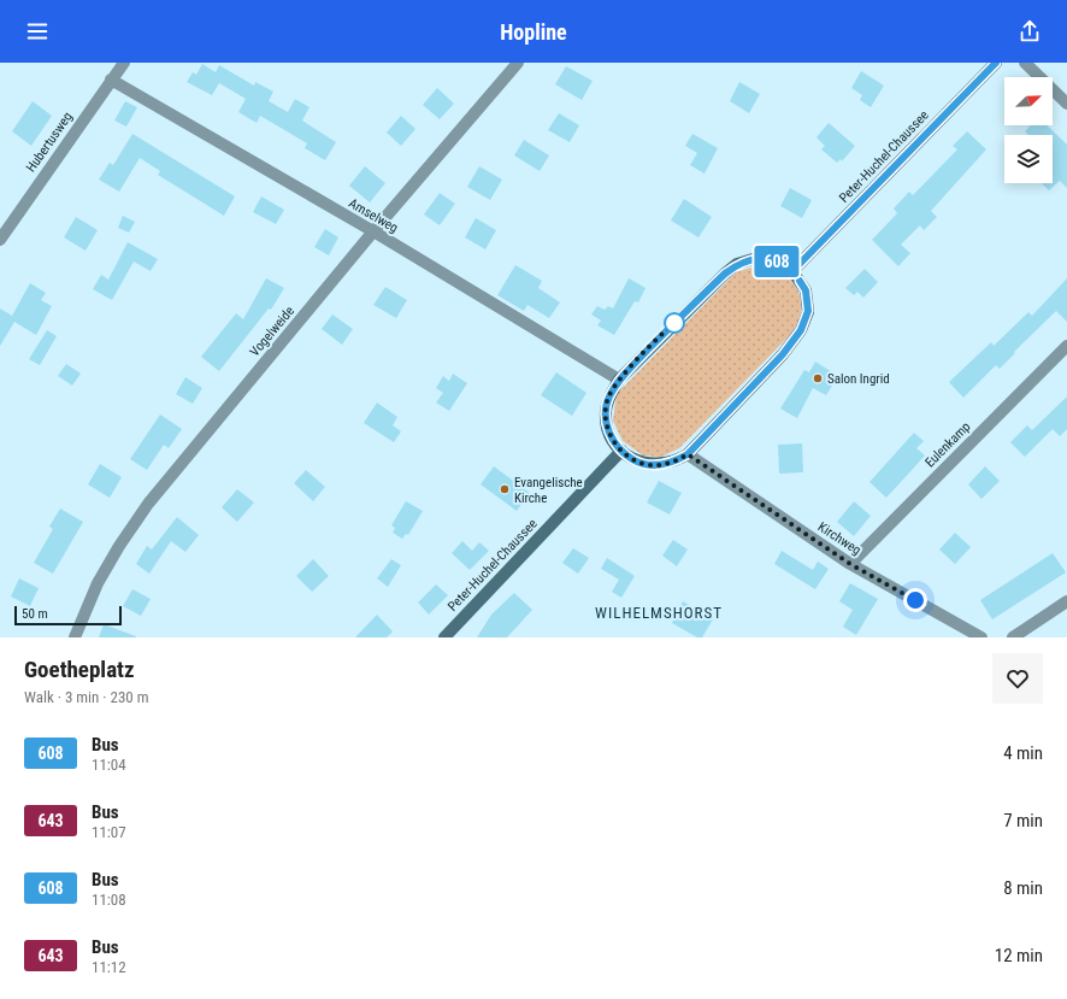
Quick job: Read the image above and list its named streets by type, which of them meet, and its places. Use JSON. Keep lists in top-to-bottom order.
{
  "streets": {
    "street": [
      "Hubertusweg",
      "Peter-Huchel-Chaussee",
      "Amselweg",
      "Vogelweide",
      "Eulenkamp",
      "Kirchweg"
    ]
  },
  "crossings": [
    ["Hubertusweg", "Amselweg"],
    ["Amselweg", "Vogelweide"],
    ["Eulenkamp", "Kirchweg"]
  ],
  "districts": ["WILHELMSHORST"],
  "places": ["Salon Ingrid", "Evangelische Kirche"],
  "lines": ["bus line 608"],
  "scale_bar": "50 m",
  "north": "top right",
  "page": {
    "header": "Hopline",
    "on_map": "608",
    "scale": "50 m",
    "heading": ["Goetheplatz", "Walk · 3 min · 230 m"],
    "list": [
      {
        "mark": "608",
        "name": "Bus",
        "note": "11:04",
        "value": "4 min"
      },
      {
        "mark": "643",
        "name": "Bus",
        "note": "11:07",
        "value": "7 min"
      },
      {
        "mark": "608",
        "name": "Bus",
        "note": "11:08",
        "value": "8 min"
      },
      {
        "mark": "643",
        "name": "Bus",
        "note": "11:12",
        "value": "12 min"
      }
    ]
  }
}
